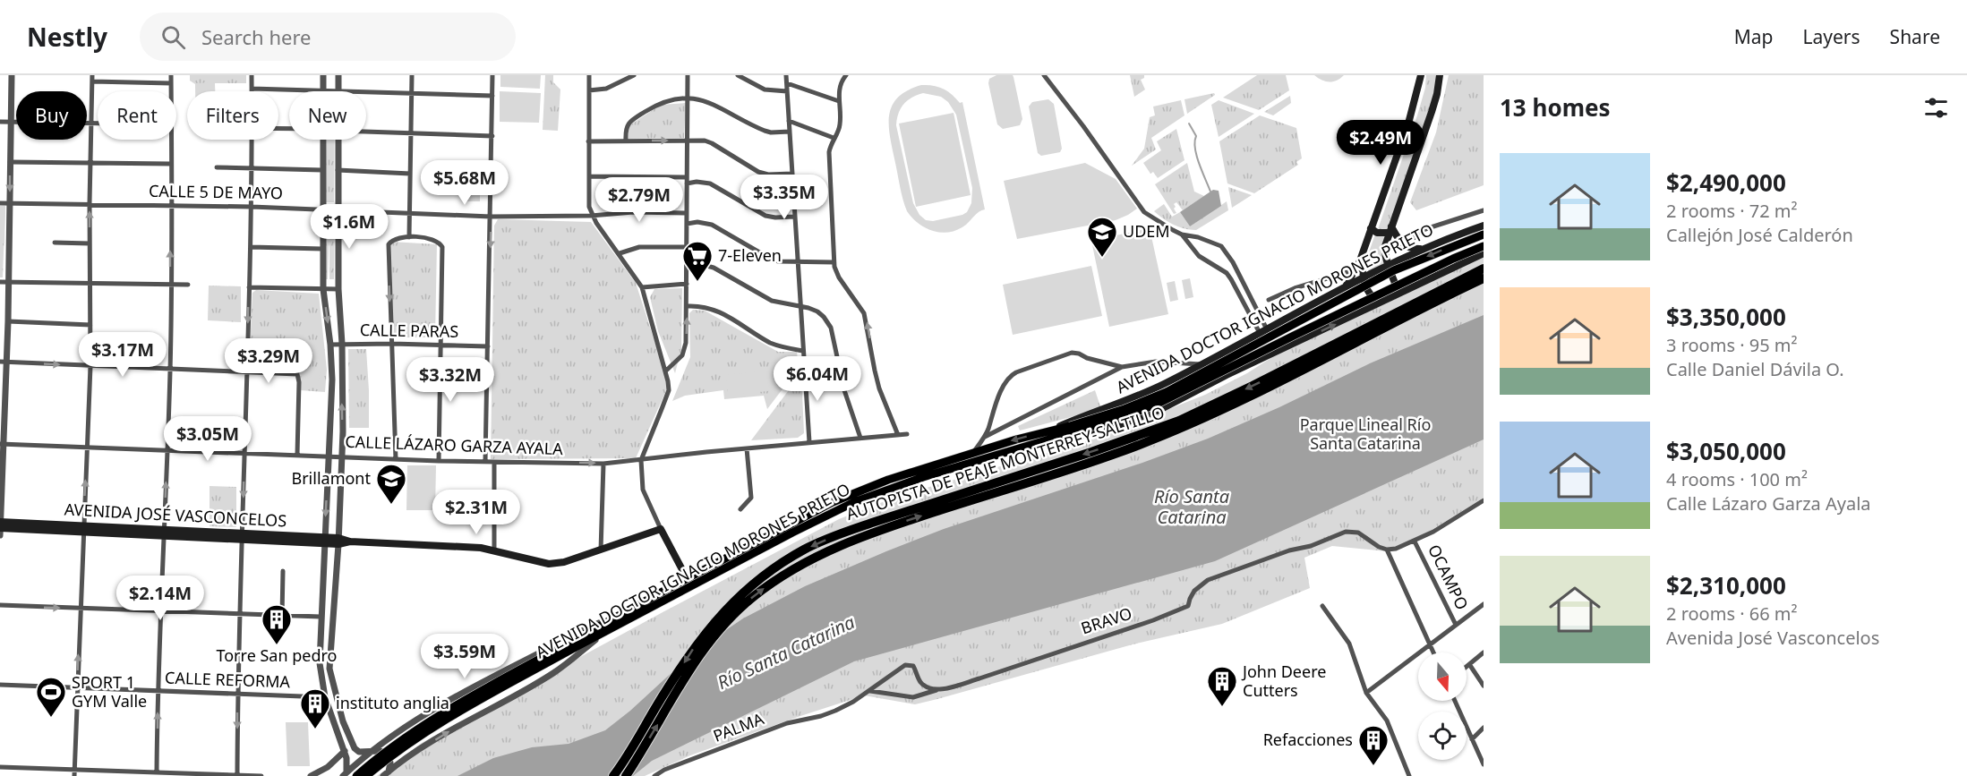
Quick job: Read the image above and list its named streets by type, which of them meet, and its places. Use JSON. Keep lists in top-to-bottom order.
{
  "streets": {
    "highway": ["AUTOPISTA DE PEAJE MONTERREY-SALTILLO"],
    "main road": ["AVENIDA DOCTOR IGNACIO MORONES PRIETO", "AVENIDA JOSÉ VASCONCELOS"],
    "street": [
      "CALLE 5 DE MAYO",
      "CALLE PARAS",
      "CALLE LÁZARO GARZA AYALA",
      "OCAMPO",
      "BRAVO",
      "CALLE REFORMA",
      "PALMA"
    ]
  },
  "crossings": [
    ["BRAVO", "PALMA"]
  ],
  "water": ["Río Santa Catarina"],
  "parks": ["Parque Lineal Río Santa Catarina"],
  "places": {
    "school or university": ["UDEM", "Brillamont"],
    "supermarket": ["7-Eleven"],
    "building": [
      "Torre San pedro",
      "John Deere Cutters",
      "instituto anglia",
      "Refacciones"
    ],
    "sports": ["SPORT 1 GYM Valle"]
  },
  "north": "bottom",
  "page": {
    "header": "Nestly",
    "search": "Search here",
    "nav": ["Map", "Layers", "Share"],
    "heading": "13 homes",
    "chip": [
      "Buy",
      "Rent",
      "Filters",
      "New"
    ],
    "price": [
      "$2.49M",
      "$5.68M",
      "$3.35M",
      "$2.79M",
      "$1.6M",
      "$3.17M",
      "$3.29M",
      "$6.04M",
      "$3.32M",
      "$3.05M",
      "$2.31M",
      "$2.14M",
      "$3.59M"
    ],
    "list": [
      {
        "name": "$2,490,000",
        "note": "2 rooms · 72 m² · Callejón José Calderón"
      },
      {
        "name": "$3,350,000",
        "note": "3 rooms · 95 m² · Calle Daniel Dávila O."
      },
      {
        "name": "$3,050,000",
        "note": "4 rooms · 100 m² · Calle Lázaro Garza Ayala"
      },
      {
        "name": "$2,310,000",
        "note": "2 rooms · 66 m² · Avenida José Vasconcelos"
      }
    ]
  }
}
